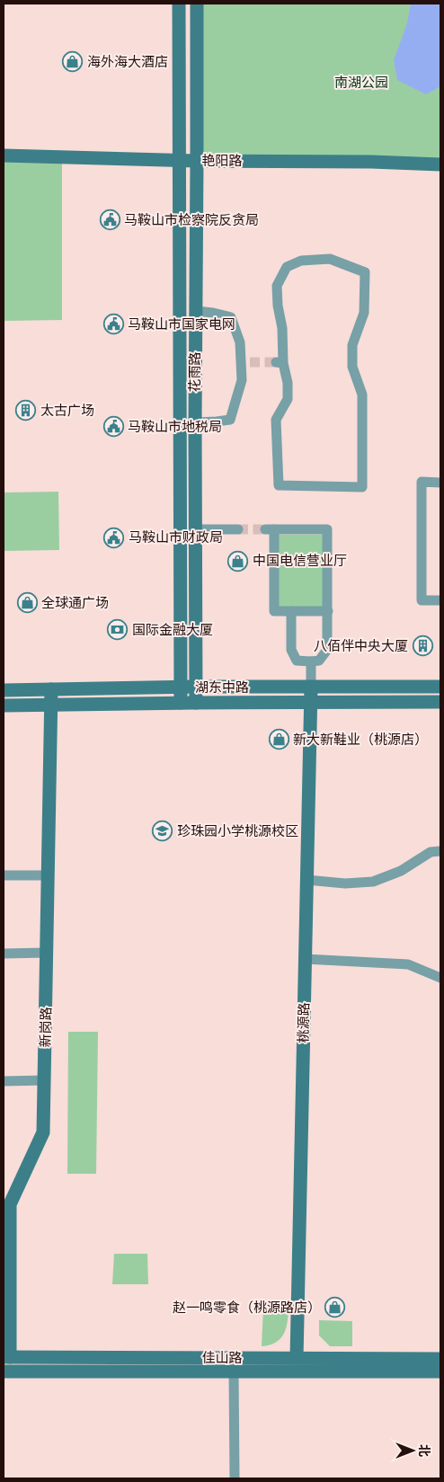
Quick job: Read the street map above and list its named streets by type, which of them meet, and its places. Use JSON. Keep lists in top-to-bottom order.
{
  "streets": {
    "street": [
      "艳阳路",
      "花雨路",
      "湖东中路",
      "桃源路",
      "新岗路",
      "佳山路"
    ]
  },
  "crossings": [
    ["艳阳路", "花雨路"],
    ["花雨路", "湖东中路"],
    ["湖东中路", "桃源路"],
    ["湖东中路", "新岗路"],
    ["桃源路", "佳山路"],
    ["新岗路", "佳山路"]
  ],
  "parks": ["南湖公园"],
  "places": {
    "shop": [
      "海外海大酒店",
      "中国电信营业厅",
      "全球通广场",
      "新大新鞋业（桃源店）",
      "赵一鸣零食（桃源路店）"
    ],
    "public building": [
      "马鞍山市检察院反贪局",
      "马鞍山市国家电网",
      "马鞍山市地税局",
      "马鞍山市财政局"
    ],
    "building": ["太古广场", "八佰伴中央大厦"],
    "bank": ["国际金融大厦"],
    "school or university": ["珍珠园小学桃源校区"]
  },
  "north": "right"
}
